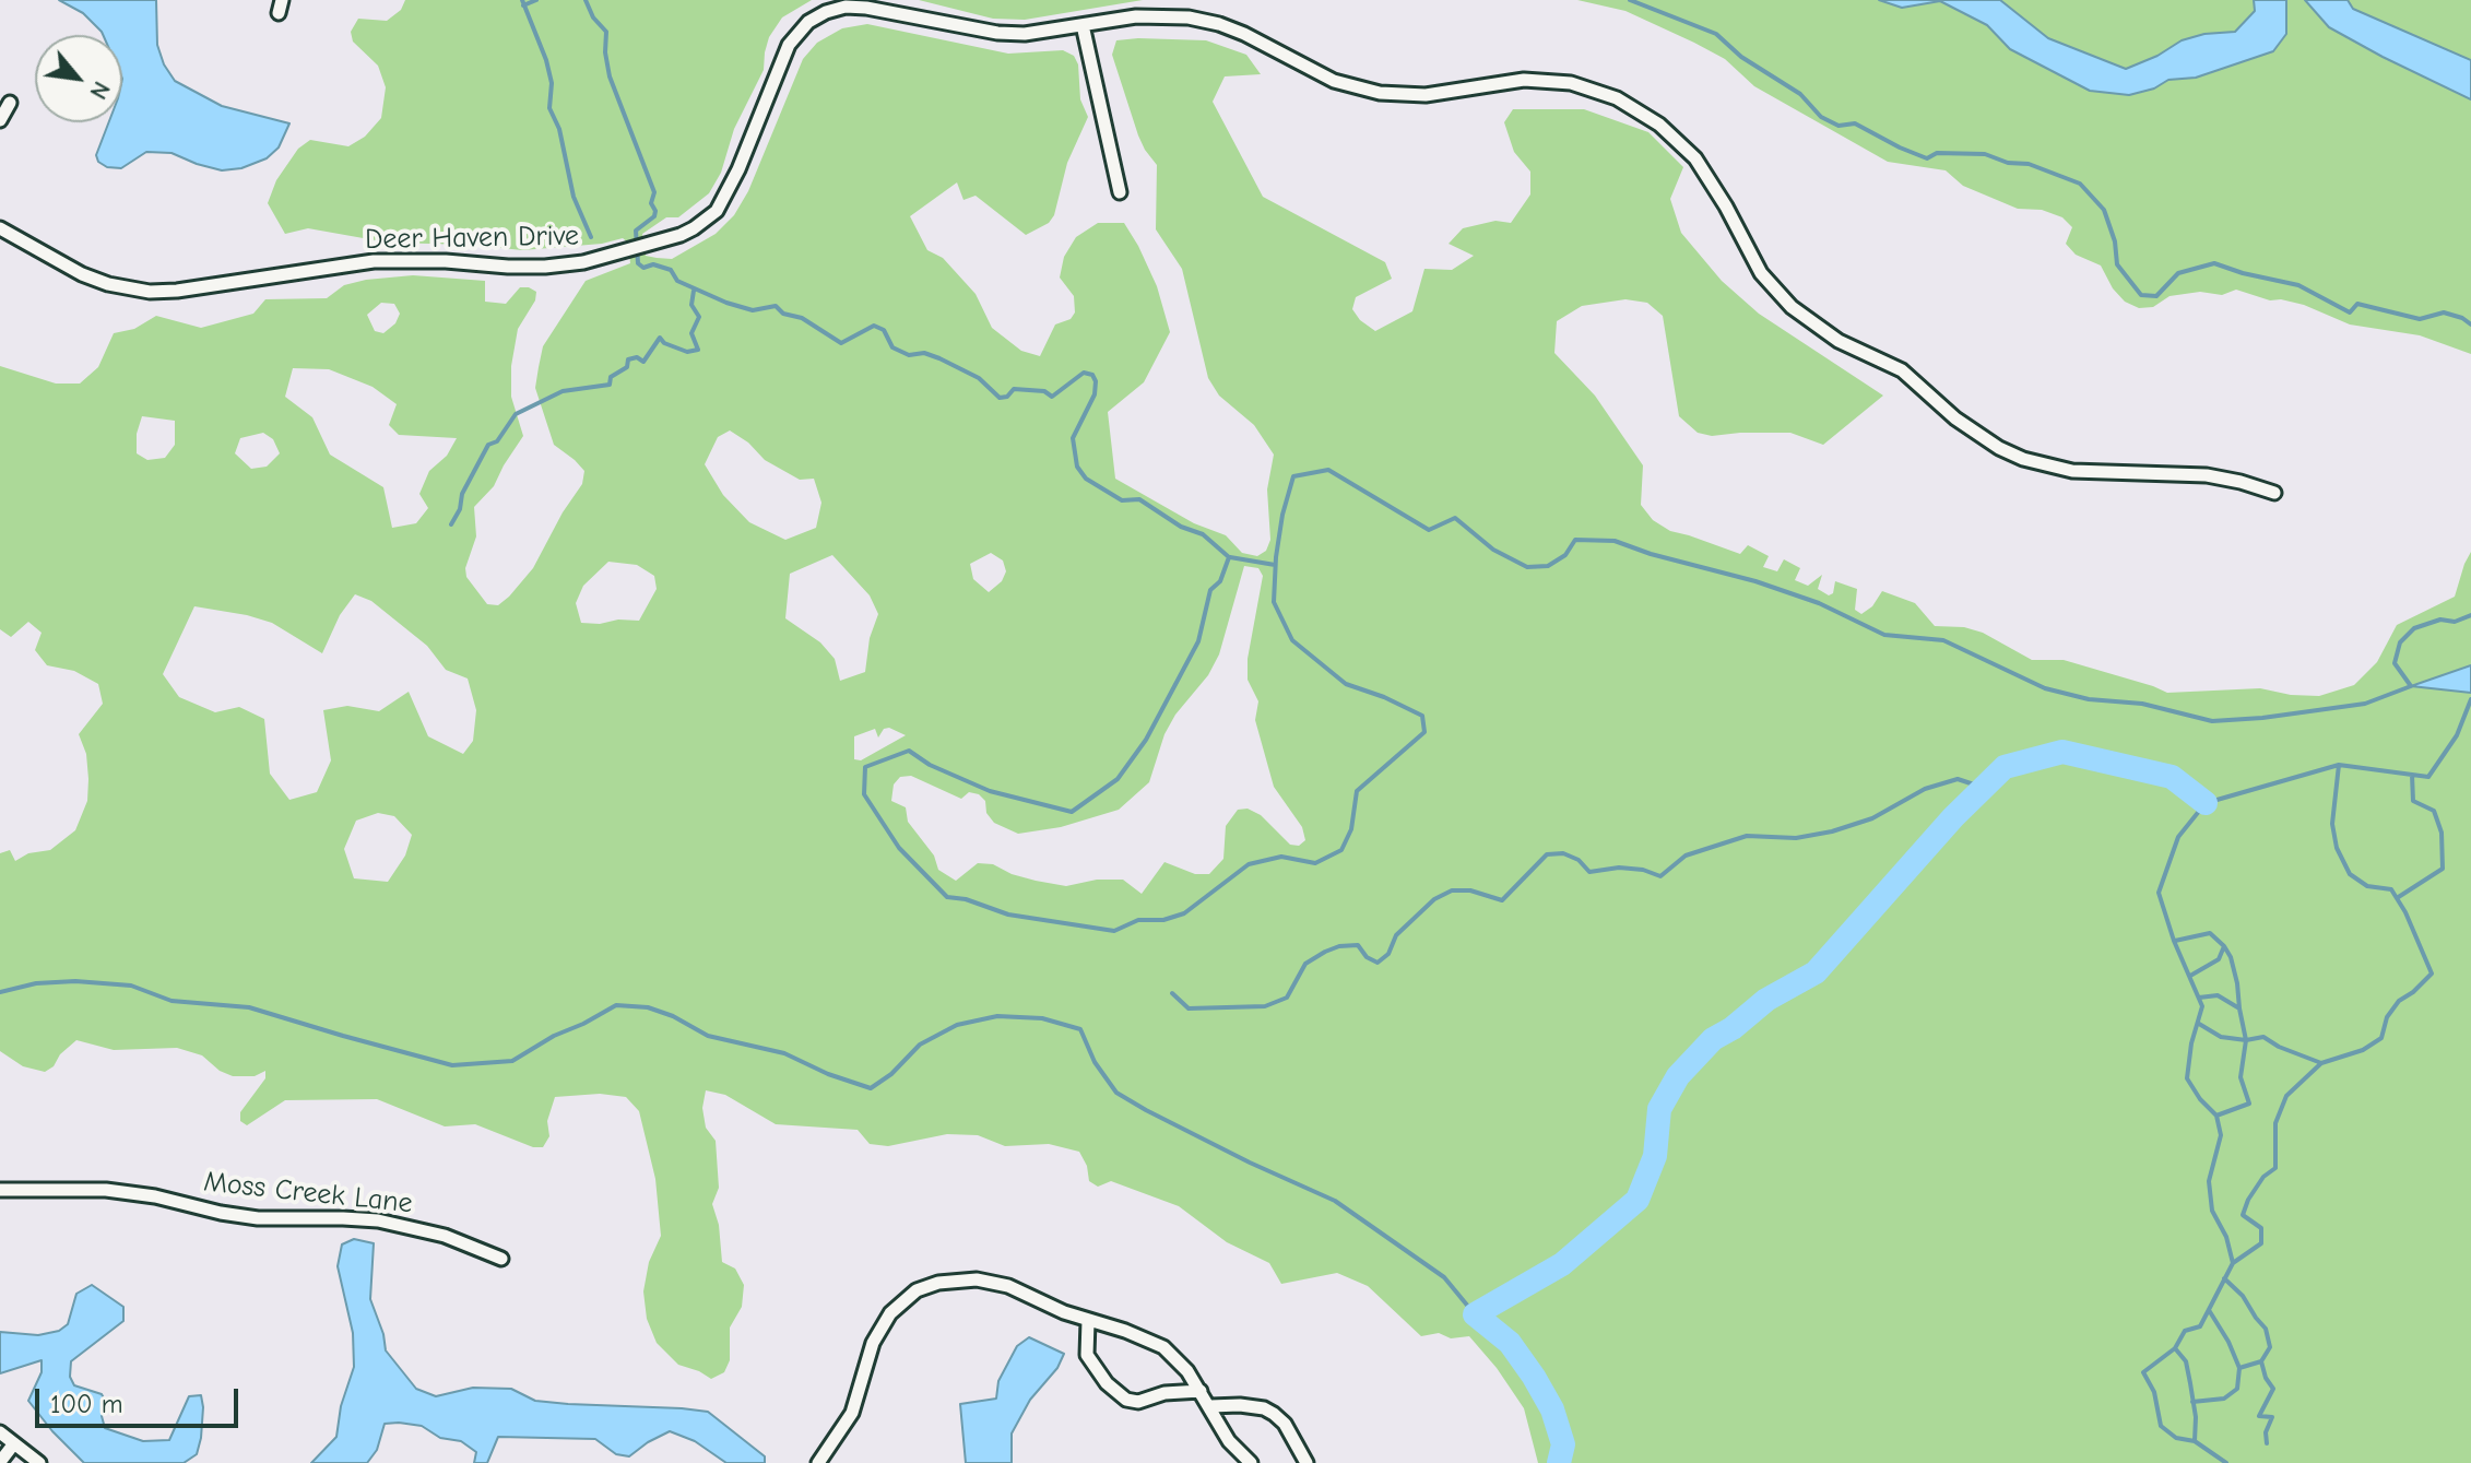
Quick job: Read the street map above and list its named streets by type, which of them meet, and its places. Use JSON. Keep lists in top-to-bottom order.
{
  "streets": {
    "street": ["Deer Haven Drive", "Moss Creek Lane"]
  },
  "scale_bar": "100 m",
  "north": "bottom right"
}
